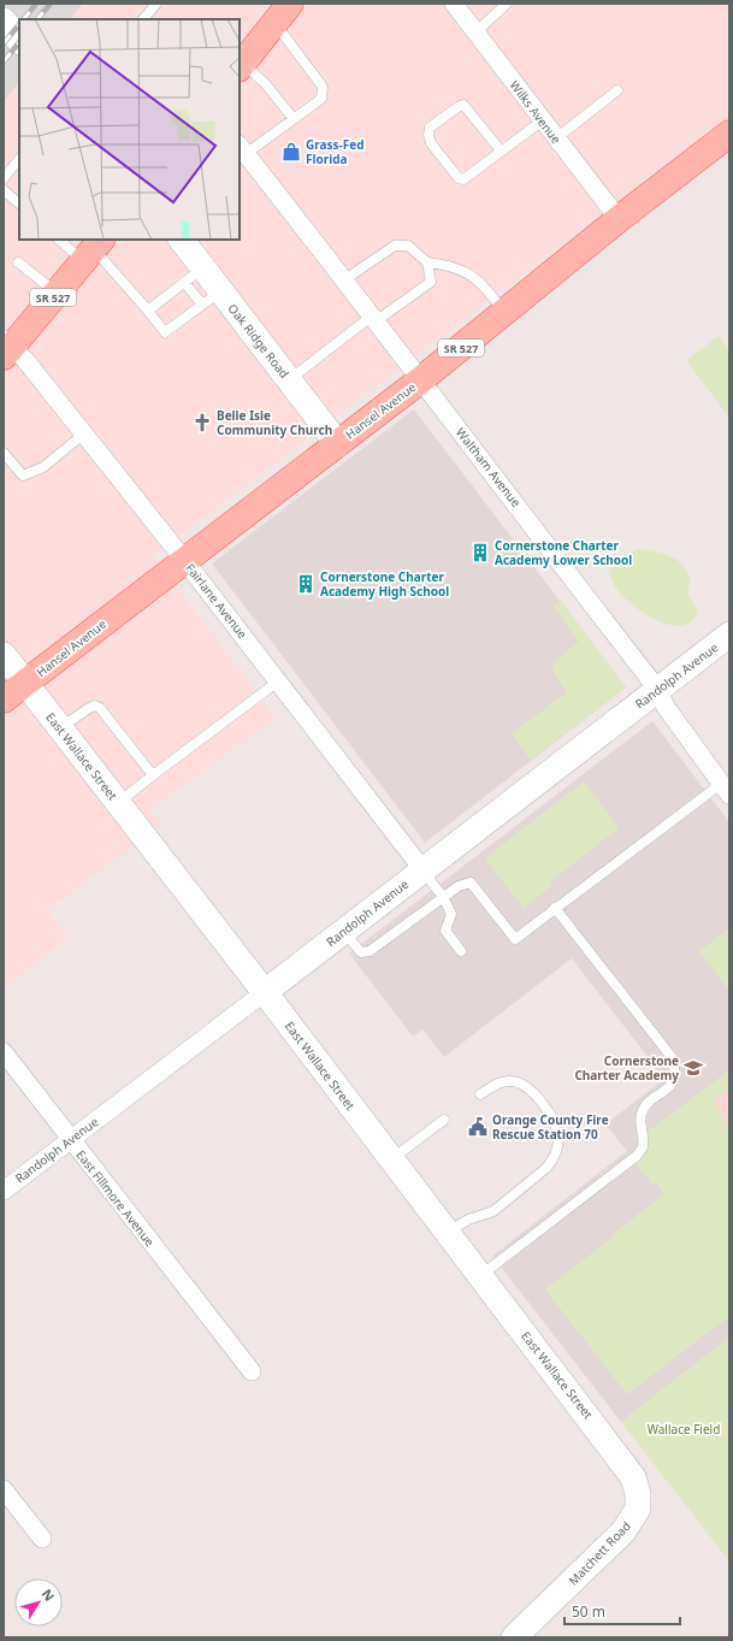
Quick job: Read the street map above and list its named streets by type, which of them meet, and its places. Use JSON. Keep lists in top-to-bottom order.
{
  "streets": {
    "main road": ["SR 527", "Hansel Avenue"],
    "street": [
      "Wilks Avenue",
      "Oak Ridge Road",
      "Waltham Avenue",
      "Fairlane Avenue",
      "Randolph Avenue",
      "East Wallace Street",
      "East Fillmore Avenue",
      "Matchett Road"
    ]
  },
  "crossings": [
    ["Wilks Avenue", "Hansel Avenue"],
    ["SR 527", "Fairlane Avenue"],
    ["Oak Ridge Road", "Hansel Avenue"],
    ["Hansel Avenue", "Waltham Avenue"],
    ["Hansel Avenue", "Fairlane Avenue"],
    ["Hansel Avenue", "East Wallace Street"],
    ["Waltham Avenue", "Randolph Avenue"],
    ["Fairlane Avenue", "Randolph Avenue"],
    ["Randolph Avenue", "East Wallace Street"],
    ["Randolph Avenue", "East Fillmore Avenue"],
    ["East Wallace Street", "Matchett Road"]
  ],
  "parks": ["Wallace Field"],
  "places": {
    "shop": ["Grass-Fed Florida"],
    "church": ["Belle Isle Community Church"],
    "building": ["Cornerstone Charter Academy Lower School", "Cornerstone Charter Academy High School"],
    "school or university": ["Cornerstone Charter Academy"],
    "public building": ["Orange County Fire Rescue Station 70"]
  },
  "scale_bar": "50 m",
  "north": "top right"
}
